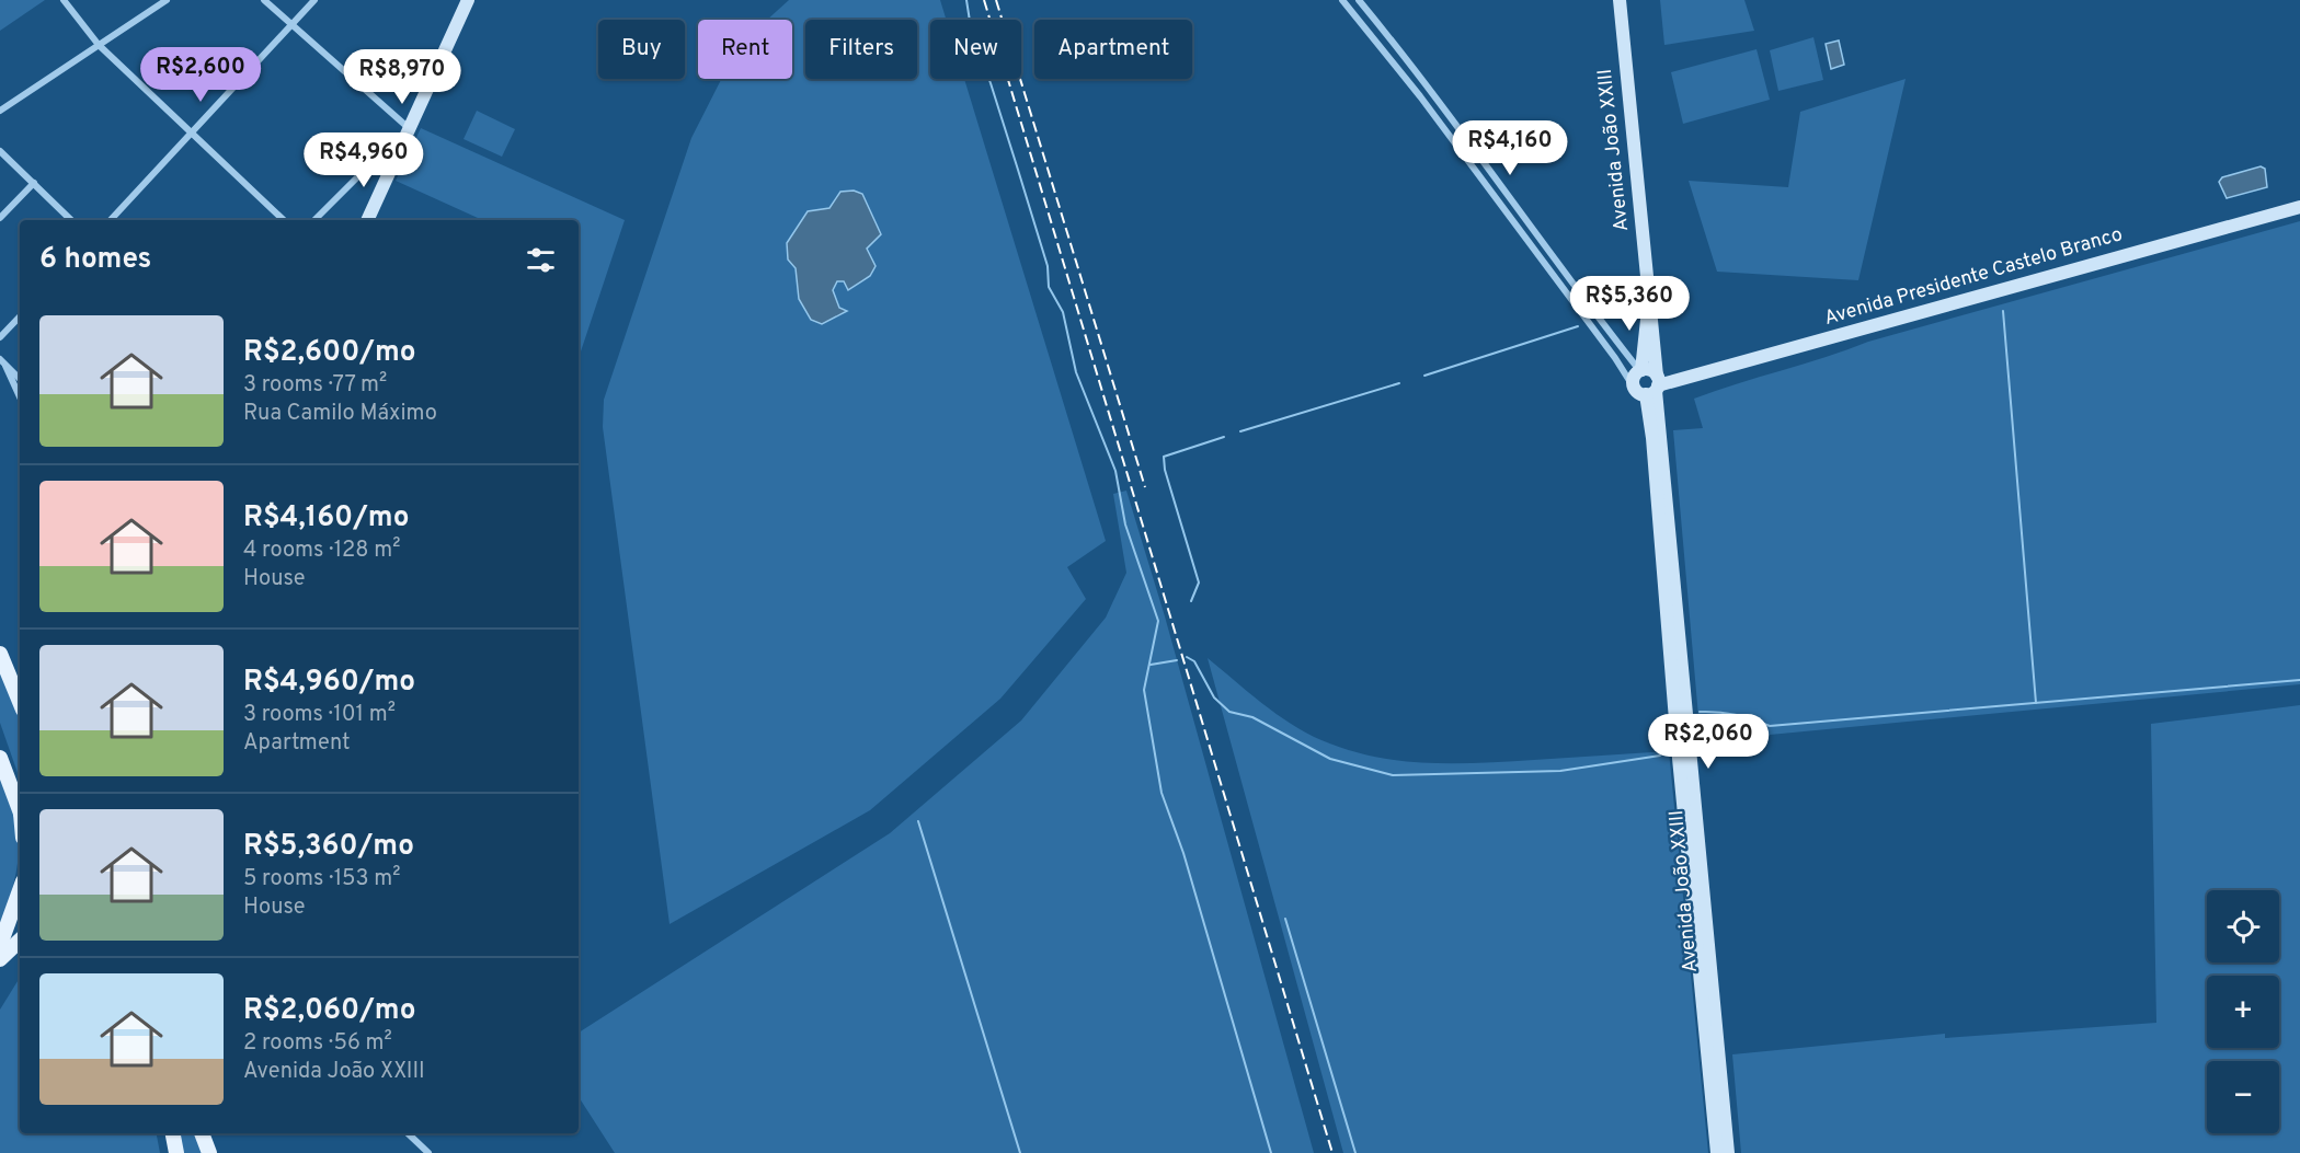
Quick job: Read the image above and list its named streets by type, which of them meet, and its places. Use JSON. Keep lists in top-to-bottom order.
{
  "streets": {
    "main road": ["Avenida João XXIII", "Avenida Presidente Castelo Branco"]
  },
  "crossings": [
    ["Avenida João XXIII", "Avenida Presidente Castelo Branco"]
  ],
  "page": {
    "chip": [
      "Buy",
      "Rent",
      "Filters",
      "New",
      "Apartment"
    ],
    "price": [
      "R$2,600",
      "R$8,970",
      "R$4,160",
      "R$4,960",
      "R$5,360",
      "R$2,060"
    ],
    "heading": "6 homes",
    "list": [
      {
        "name": "R$2,600/mo",
        "note": "3 rooms · 77 m² · Rua Camilo Máximo"
      },
      {
        "name": "R$4,160/mo",
        "note": "4 rooms · 128 m² · House"
      },
      {
        "name": "R$4,960/mo",
        "note": "3 rooms · 101 m² · Apartment"
      },
      {
        "name": "R$5,360/mo",
        "note": "5 rooms · 153 m² · House"
      },
      {
        "name": "R$2,060/mo",
        "note": "2 rooms · 56 m² · Avenida João XXIII"
      }
    ],
    "map_buttons": ["+", "−"]
  }
}
